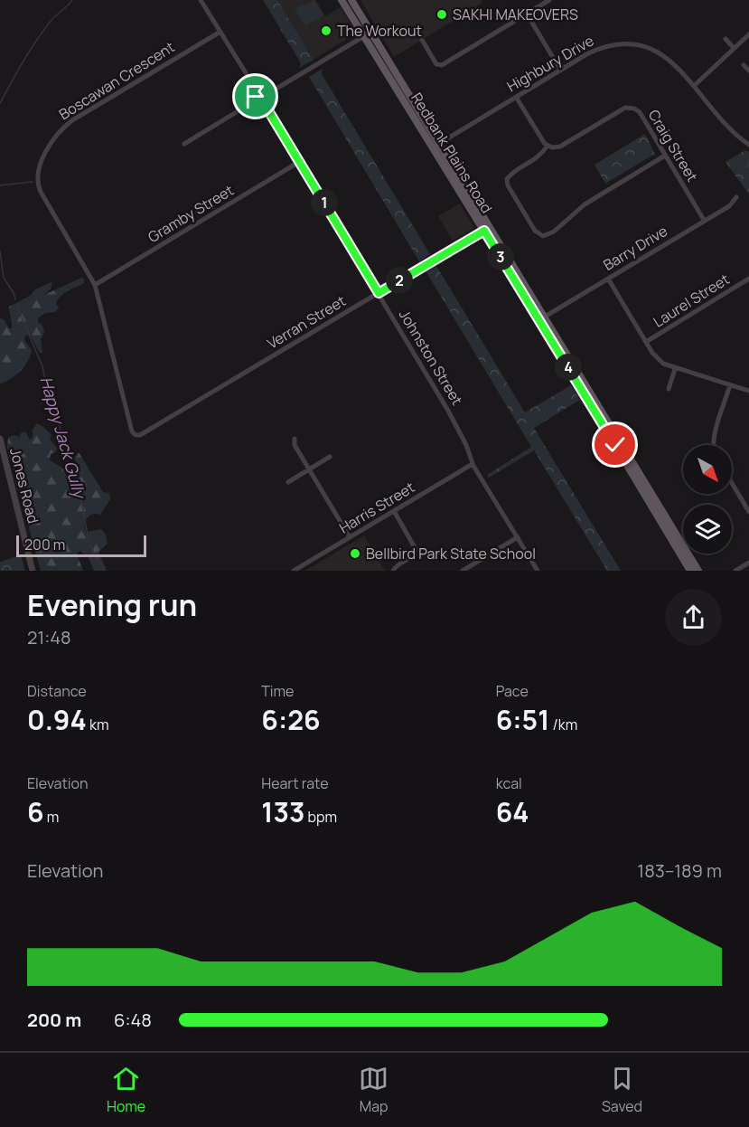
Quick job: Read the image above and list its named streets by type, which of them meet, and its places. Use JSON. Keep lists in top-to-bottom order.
{
  "streets": {
    "main road": ["Redbank Plains Road"],
    "street": [
      "Highbury Drive",
      "Boscawan Crescent",
      "Craig Street",
      "Gramby Street",
      "Barry Drive",
      "Laurel Street",
      "Verran Street",
      "Johnston Street",
      "Jones Road",
      "Harris Street"
    ]
  },
  "crossings": [
    ["Highbury Drive", "Redbank Plains Road"],
    ["Boscawan Crescent", "Gramby Street"],
    ["Boscawan Crescent", "Verran Street"],
    ["Craig Street", "Barry Drive"],
    ["Redbank Plains Road", "Barry Drive"],
    ["Redbank Plains Road", "Verran Street"],
    ["Gramby Street", "Johnston Street"],
    ["Verran Street", "Johnston Street"],
    ["Johnston Street", "Harris Street"]
  ],
  "water": ["Happy Jack Gully"],
  "places": ["SAKHI MAKEOVERS", "The Workout", "Bellbird Park State School"],
  "scale_bar": "200 m",
  "north": "bottom right",
  "page": {
    "pins": [
      "1",
      "3",
      "2",
      "4"
    ],
    "scale": "200 m",
    "heading": ["Evening run", "21:48"],
    "stats": [
      ["Distance", "0.94 km"],
      ["Time", "6:26"],
      ["Pace", "6:51 /km"],
      ["Elevation", "6 m"],
      ["Heart rate", "133 bpm"],
      ["kcal", "64"]
    ],
    "chart": ["Elevation", "183–189 m"],
    "list": [
      {
        "name": "200 m",
        "note": "6:48"
      }
    ],
    "tabs": ["Home", "Map", "Saved"]
  }
}
